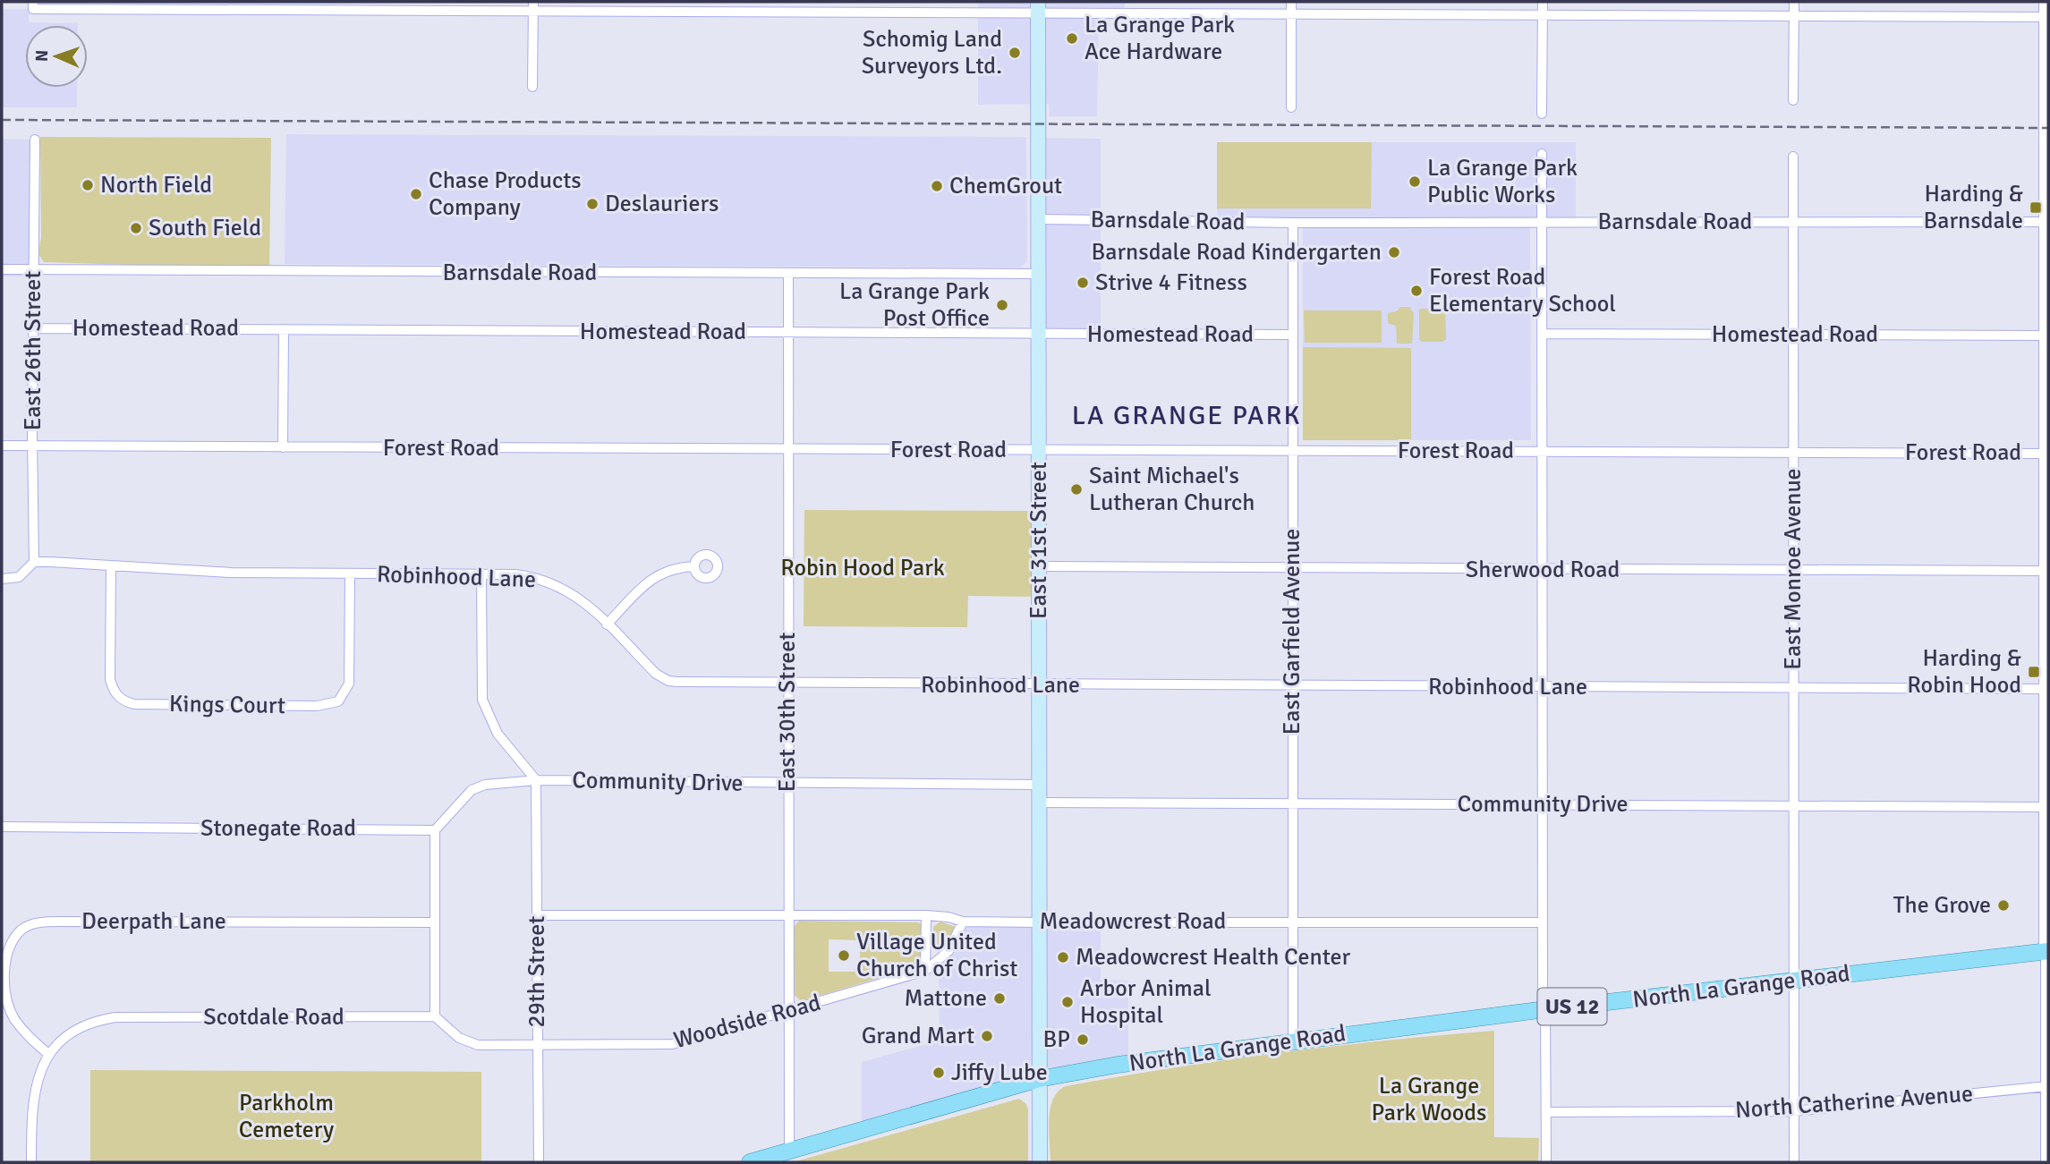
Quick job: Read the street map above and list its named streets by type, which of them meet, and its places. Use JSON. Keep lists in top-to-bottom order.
{
  "streets": {
    "main road": ["East 31st Street", "North La Grange Road", "US 12"],
    "street": [
      "Barnsdale Road",
      "Homestead Road",
      "East 26th Street",
      "Forest Road",
      "East Monroe Avenue",
      "Sherwood Road",
      "Robinhood Lane",
      "East Garfield Avenue",
      "Kings Court",
      "East 30th Street",
      "Community Drive",
      "Stonegate Road",
      "Deerpath Lane",
      "Meadowcrest Road",
      "29th Street",
      "Scotdale Road",
      "Woodside Road",
      "North Catherine Avenue"
    ]
  },
  "crossings": [
    ["Barnsdale Road", "East 26th Street"],
    ["Barnsdale Road", "East 31st Street"],
    ["Barnsdale Road", "East Monroe Avenue"],
    ["Barnsdale Road", "East Garfield Avenue"],
    ["Barnsdale Road", "East 30th Street"],
    ["Homestead Road", "East 26th Street"],
    ["Homestead Road", "East 31st Street"],
    ["Homestead Road", "East Monroe Avenue"],
    ["Homestead Road", "East Garfield Avenue"],
    ["Homestead Road", "East 30th Street"],
    ["East 26th Street", "Forest Road"],
    ["East 26th Street", "Robinhood Lane"],
    ["Forest Road", "East 31st Street"],
    ["Forest Road", "East Monroe Avenue"],
    ["Forest Road", "East Garfield Avenue"],
    ["Forest Road", "East 30th Street"],
    ["East 31st Street", "Sherwood Road"],
    ["East 31st Street", "Robinhood Lane"],
    ["East 31st Street", "Community Drive"],
    ["East 31st Street", "Meadowcrest Road"],
    ["East 31st Street", "North La Grange Road"],
    ["East 31st Street", "US 12"],
    ["East Monroe Avenue", "Sherwood Road"],
    ["East Monroe Avenue", "Robinhood Lane"],
    ["East Monroe Avenue", "Community Drive"],
    ["East Monroe Avenue", "North La Grange Road"],
    ["East Monroe Avenue", "North Catherine Avenue"],
    ["Sherwood Road", "East Garfield Avenue"],
    ["Robinhood Lane", "East Garfield Avenue"],
    ["Robinhood Lane", "Kings Court"],
    ["Robinhood Lane", "East 30th Street"],
    ["East Garfield Avenue", "Community Drive"],
    ["East Garfield Avenue", "Meadowcrest Road"],
    ["East Garfield Avenue", "North La Grange Road"],
    ["East 30th Street", "Community Drive"],
    ["East 30th Street", "Meadowcrest Road"],
    ["East 30th Street", "US 12"],
    ["East 30th Street", "Woodside Road"],
    ["Community Drive", "29th Street"],
    ["Deerpath Lane", "Scotdale Road"],
    ["Meadowcrest Road", "29th Street"],
    ["Meadowcrest Road", "Woodside Road"],
    ["29th Street", "Woodside Road"],
    ["North La Grange Road", "US 12"],
    ["Scotdale Road", "Woodside Road"]
  ],
  "districts": ["LA GRANGE PARK"],
  "parks": ["Robin Hood Park", "La Grange Park Woods", "Parkholm Cemetery"],
  "places": {
    "other": [
      "La Grange Park Ace Hardware",
      "Schomig Land Surveyors Ltd.",
      "La Grange Park Public Works",
      "North Field",
      "ChemGrout",
      "Chase Products Company",
      "Deslauriers",
      "South Field",
      "Barnsdale Road Kindergarten",
      "Strive 4 Fitness",
      "Forest Road Elementary School",
      "La Grange Park Post Office",
      "Saint Michael's Lutheran Church",
      "The Grove",
      "Village United Church of Christ",
      "Meadowcrest Health Center",
      "Mattone",
      "Arbor Animal Hospital",
      "Grand Mart",
      "BP",
      "Jiffy Lube"
    ],
    "transit": ["Harding & Barnsdale", "Harding & Robin Hood"]
  },
  "north": "left"
}
